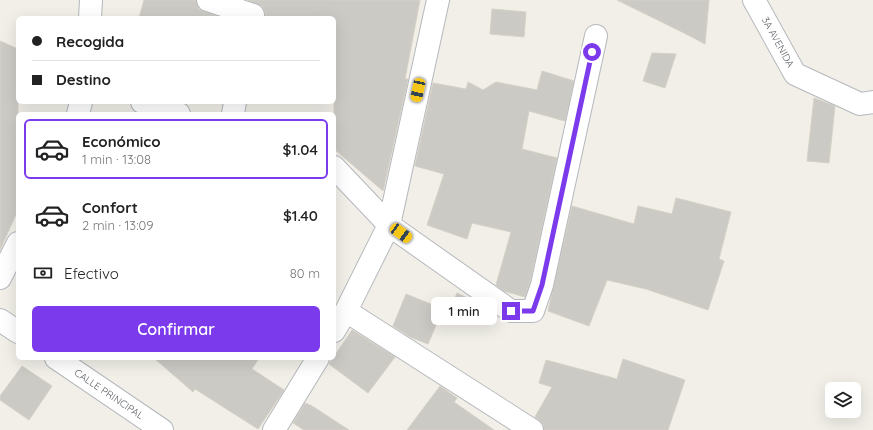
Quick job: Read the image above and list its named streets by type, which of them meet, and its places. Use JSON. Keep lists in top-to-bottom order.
{
  "streets": {
    "street": ["3A AVENIDA", "CALLE PRINCIPAL"]
  },
  "page": {
    "banner": ["Recogida", "Destino"],
    "list": [
      {
        "name": "Económico",
        "note": "1 min · 13:08",
        "value": "$1.04"
      },
      {
        "name": "Confort",
        "note": "2 min · 13:09",
        "value": "$1.40"
      }
    ],
    "pay": ["Efectivo", "80 m"],
    "bubble": "1 min",
    "buttons": "Confirmar"
  }
}
